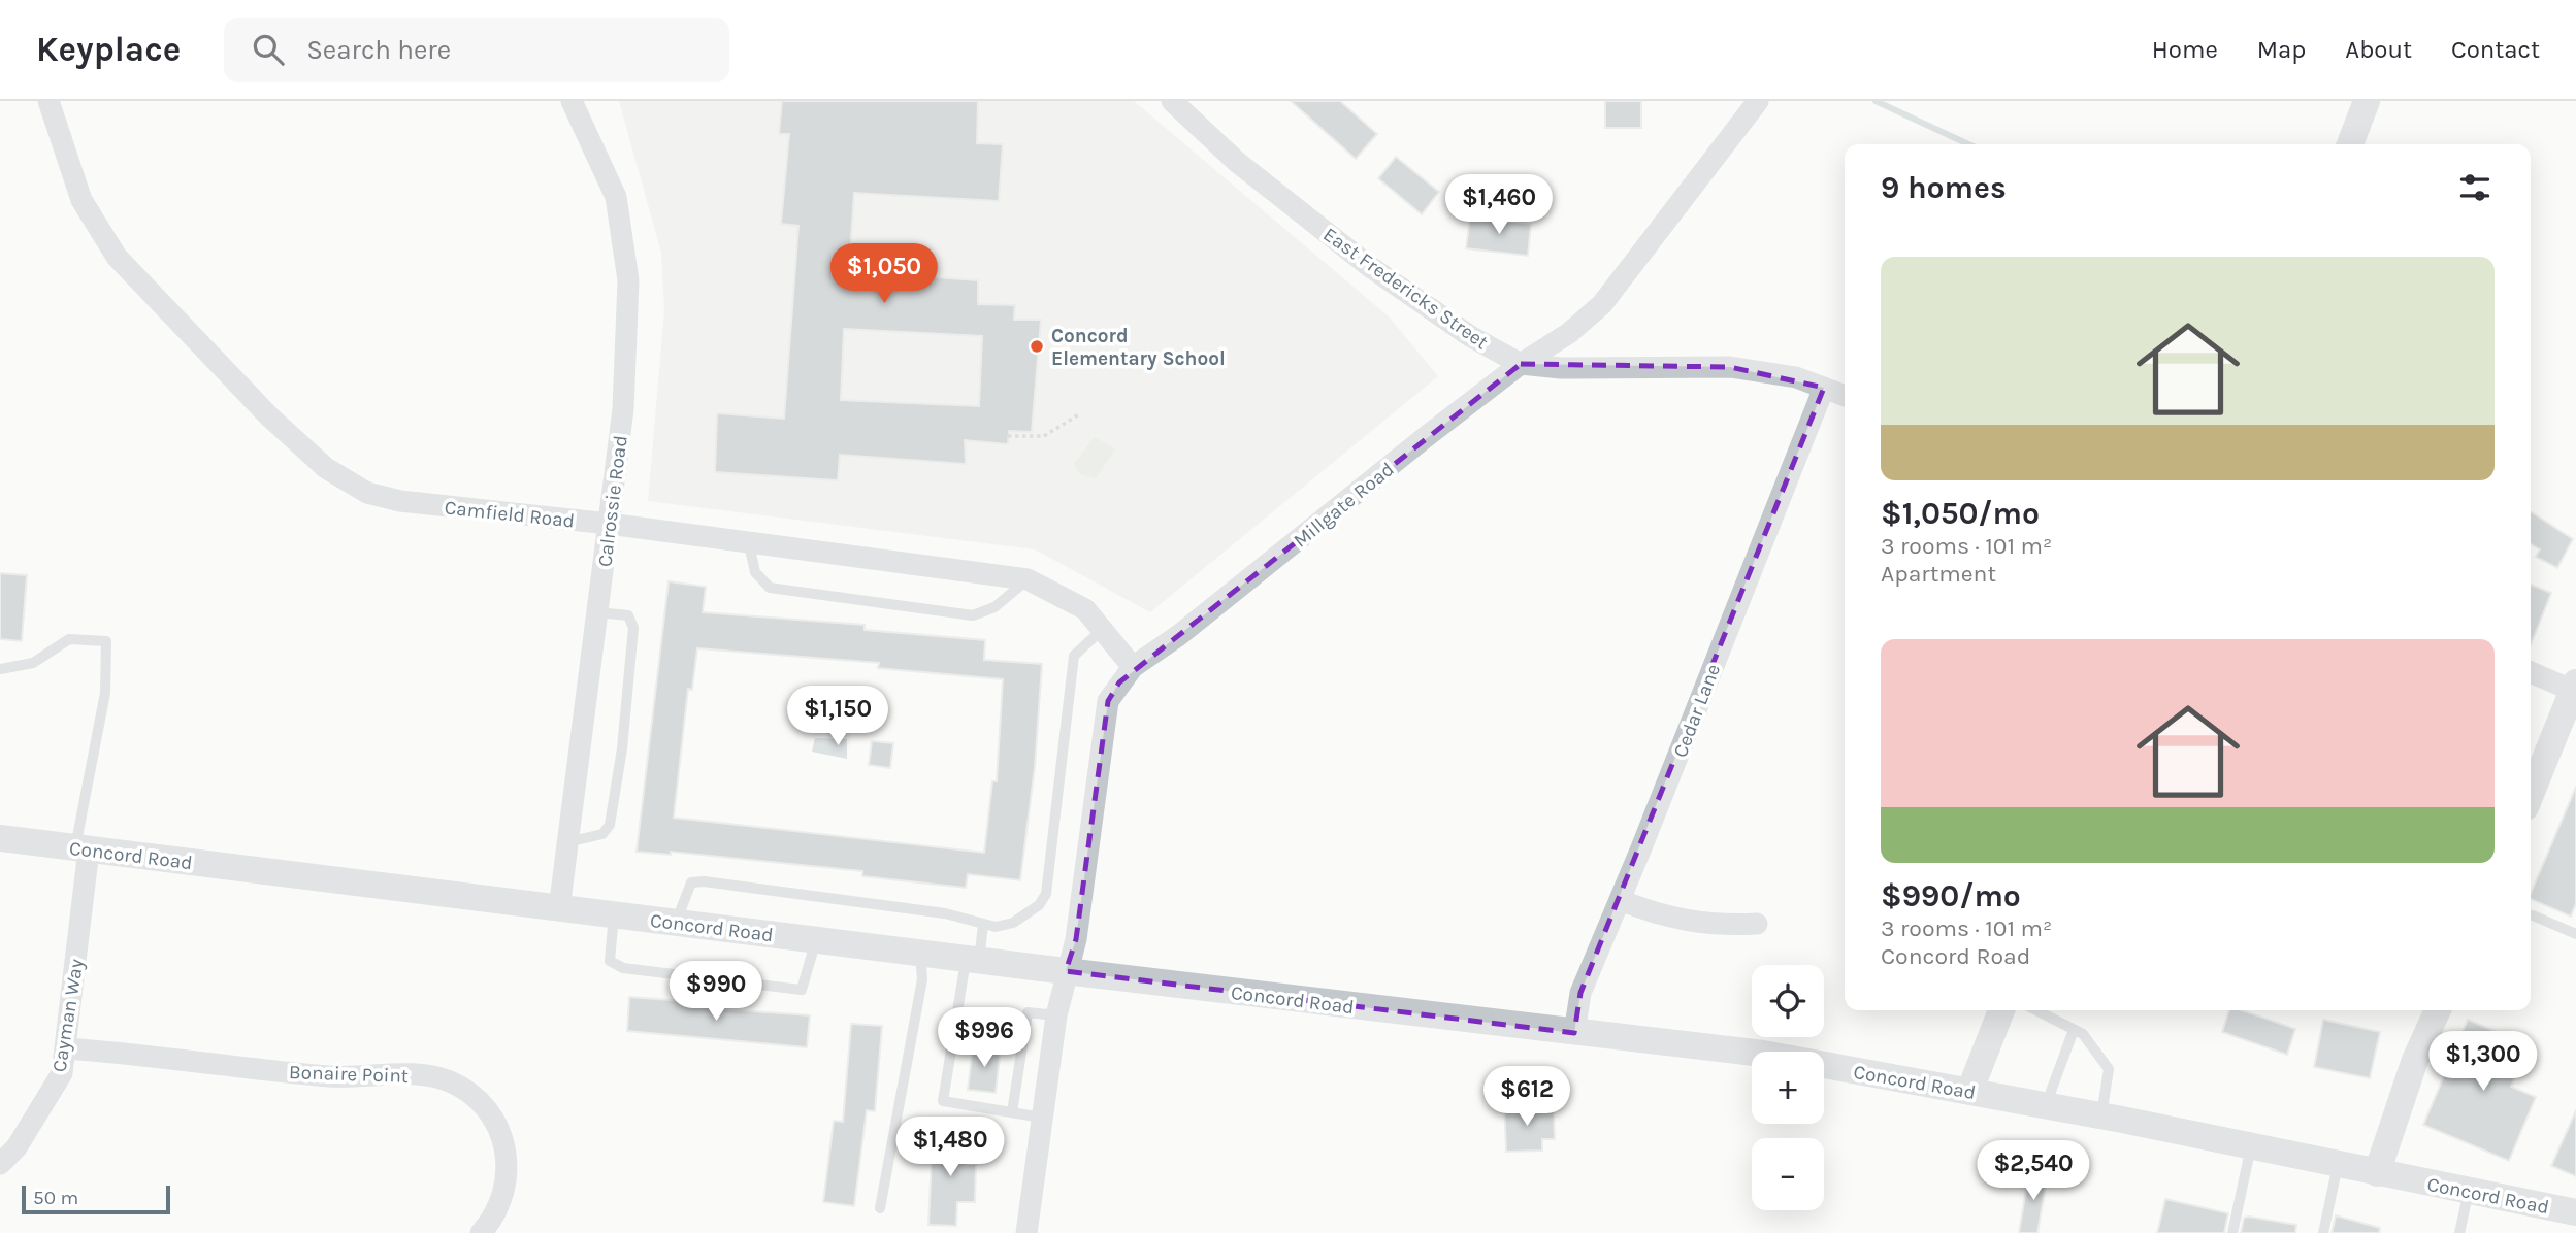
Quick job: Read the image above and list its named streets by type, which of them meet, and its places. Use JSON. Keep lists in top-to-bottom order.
{
  "streets": {
    "street": [
      "East Fredericks Street",
      "Calrossie Road",
      "Millgate Road",
      "Camfield Road",
      "Cedar Lane",
      "Concord Road",
      "Cayman Way",
      "Bonaire Point"
    ]
  },
  "crossings": [
    ["East Fredericks Street", "Millgate Road"],
    ["East Fredericks Street", "Cedar Lane"],
    ["Calrossie Road", "Camfield Road"],
    ["Calrossie Road", "Concord Road"],
    ["Millgate Road", "Camfield Road"],
    ["Millgate Road", "Concord Road"],
    ["Cedar Lane", "Concord Road"],
    ["Concord Road", "Cayman Way"],
    ["Cayman Way", "Bonaire Point"]
  ],
  "places": ["Concord Elementary School"],
  "scale_bar": "50 m",
  "page": {
    "header": "Keyplace",
    "search": "Search here",
    "nav": [
      "Home",
      "Map",
      "About",
      "Contact"
    ],
    "heading": "9 homes",
    "price": [
      "$1,460",
      "$1,050",
      "$1,150",
      "$990",
      "$996",
      "$1,300",
      "$612",
      "$1,480",
      "$2,540"
    ],
    "list": [
      {
        "name": "$1,050/mo",
        "note": "3 rooms · 101 m² · Apartment"
      },
      {
        "name": "$990/mo",
        "note": "3 rooms · 101 m² · Concord Road"
      }
    ],
    "map_buttons": ["+", "−"],
    "scale": "50 m"
  }
}
